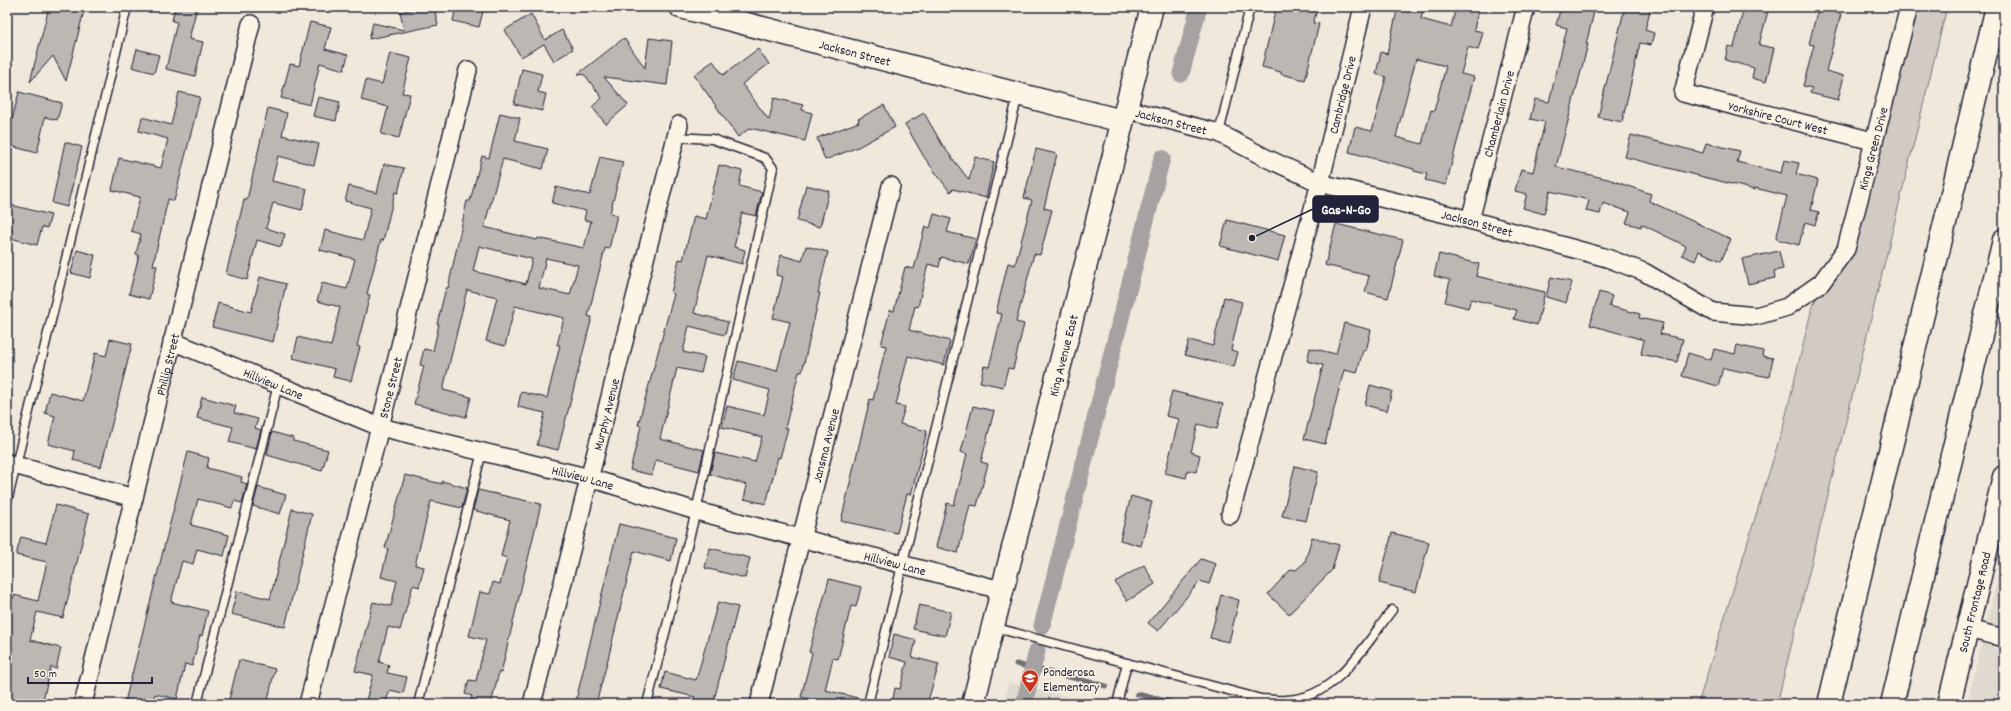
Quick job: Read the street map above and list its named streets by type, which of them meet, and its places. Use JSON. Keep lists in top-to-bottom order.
{
  "streets": {
    "main road": ["Jackson Street", "King Avenue East", "South Frontage Road"],
    "street": [
      "Cambridge Drive",
      "Chamberlain Drive",
      "Yorkshire Court West",
      "Kings Green Drive",
      "Phillip Street",
      "Hillview Lane",
      "Stone Street",
      "Murphy Avenue",
      "Jansma Avenue"
    ]
  },
  "crossings": [
    ["Jackson Street", "Cambridge Drive"],
    ["Jackson Street", "Chamberlain Drive"],
    ["Jackson Street", "Kings Green Drive"],
    ["Jackson Street", "King Avenue East"],
    ["Yorkshire Court West", "Kings Green Drive"],
    ["King Avenue East", "Hillview Lane"],
    ["Phillip Street", "Hillview Lane"],
    ["Hillview Lane", "Stone Street"],
    ["Hillview Lane", "Murphy Avenue"],
    ["Hillview Lane", "Jansma Avenue"]
  ],
  "places": {
    "other": ["Gas-N-Go"],
    "school or university": ["Ponderosa Elementary"]
  },
  "scale_bar": "50 m"
}
